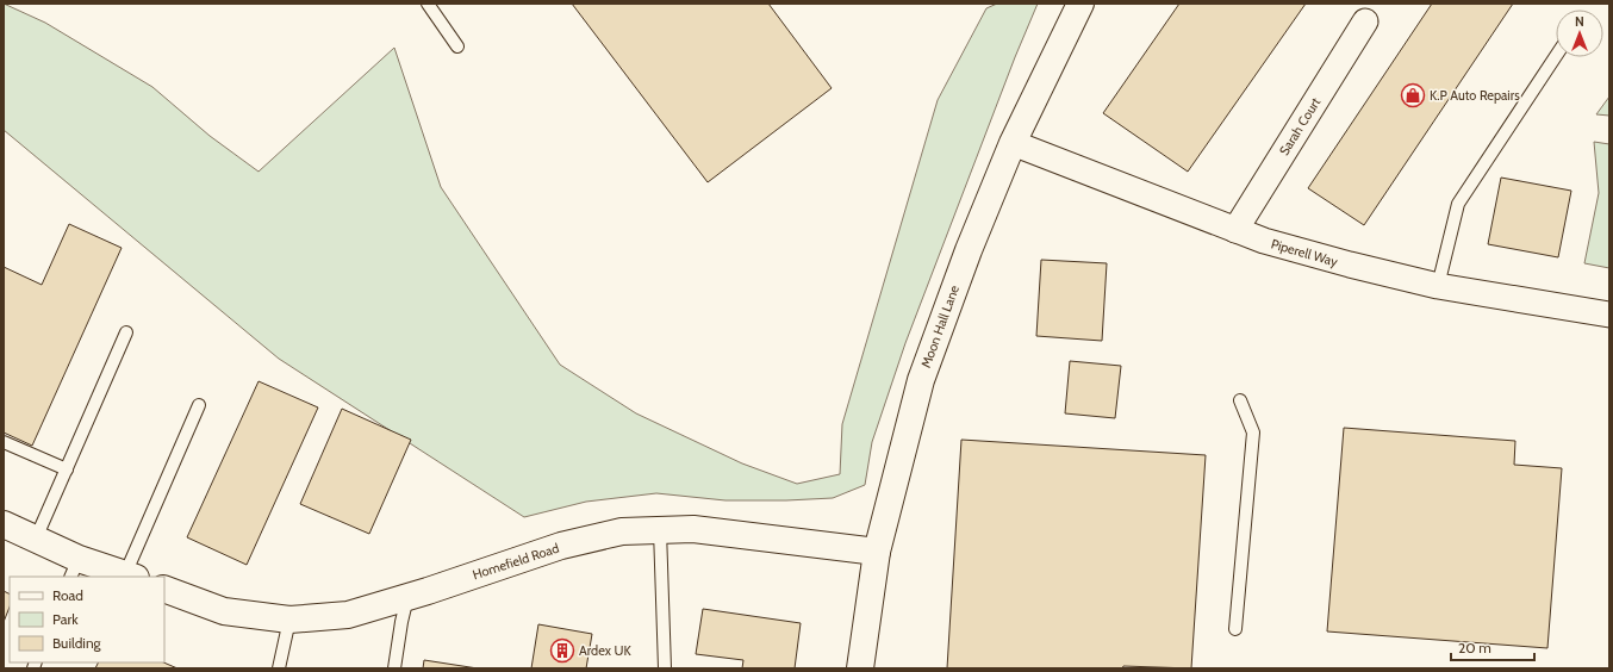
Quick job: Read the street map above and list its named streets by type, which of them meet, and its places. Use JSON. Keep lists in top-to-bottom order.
{
  "streets": {
    "street": [
      "Sarah Court",
      "Piperell Way",
      "Moon Hall Lane",
      "Homefield Road"
    ]
  },
  "crossings": [
    ["Sarah Court", "Piperell Way"],
    ["Piperell Way", "Moon Hall Lane"],
    ["Moon Hall Lane", "Homefield Road"]
  ],
  "places": {
    "shop": ["K.P Auto Repairs"],
    "building": ["Ardex UK"]
  },
  "legend": ["Road", "Park", "Building"],
  "scale_bar": "20 m",
  "north": "top"
}
